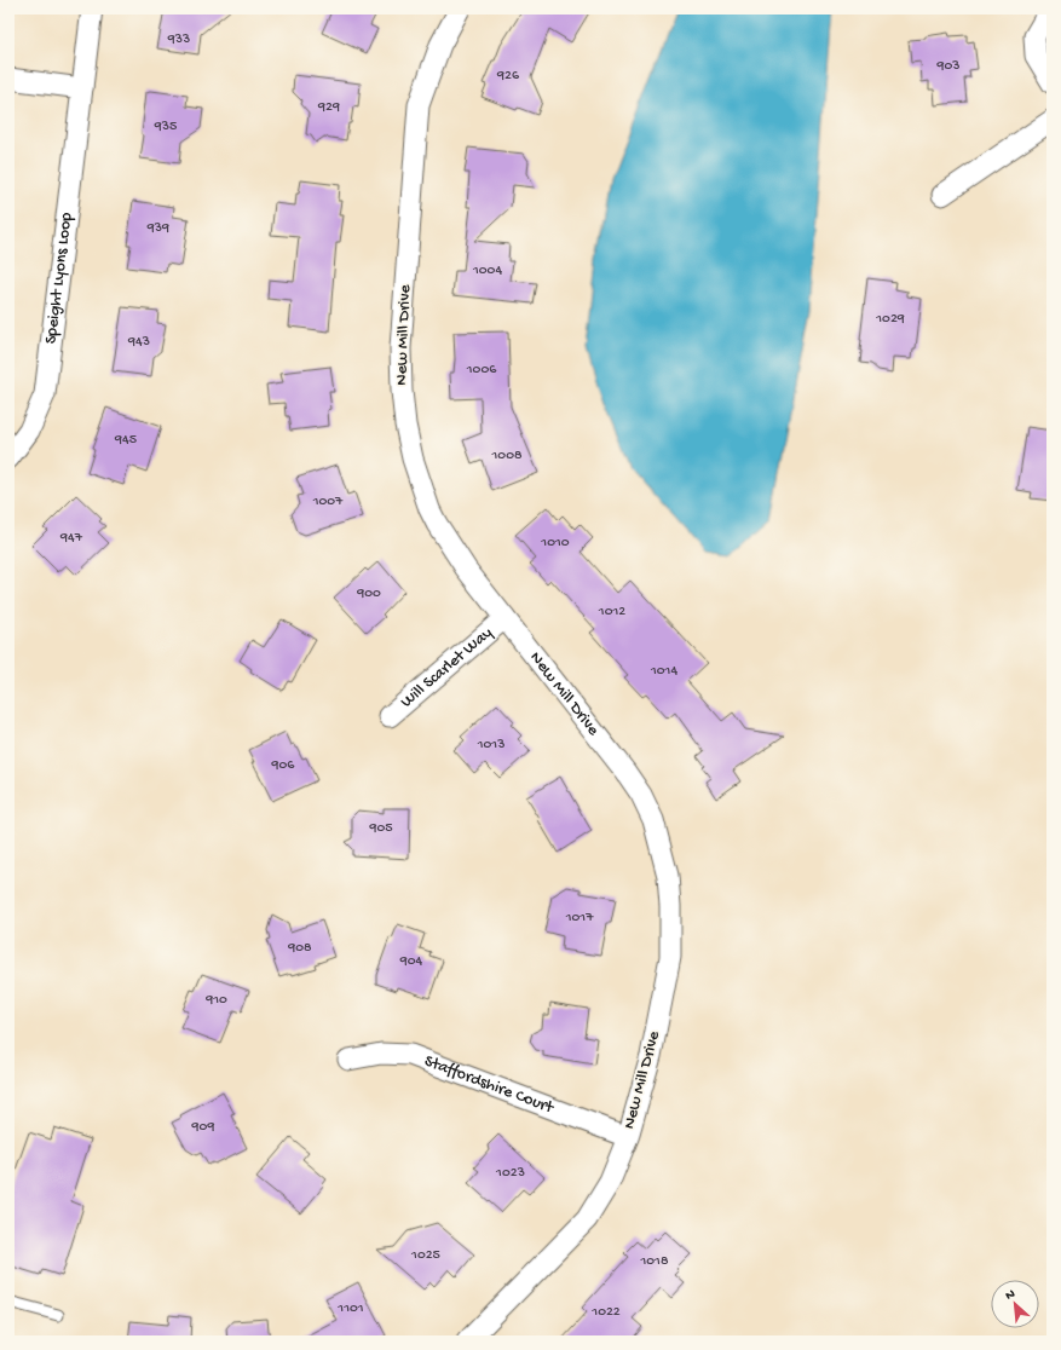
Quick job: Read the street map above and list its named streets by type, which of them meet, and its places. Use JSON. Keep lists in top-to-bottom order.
{
  "streets": {
    "street": [
      "Speight Lyons Loop",
      "New Mill Drive",
      "Will Scarlet Way",
      "Staffordshire Court"
    ]
  },
  "crossings": [
    ["New Mill Drive", "Will Scarlet Way"],
    ["New Mill Drive", "Staffordshire Court"]
  ],
  "house_numbers": [
    "933",
    "903",
    "926",
    "929",
    "935",
    "939",
    "1004",
    "1029",
    "943",
    "1006",
    "945",
    "1008",
    "1007",
    "947",
    "1010",
    "900",
    "1012",
    "1014",
    "1013",
    "906",
    "905",
    "1017",
    "908",
    "904",
    "910",
    "909",
    "1023",
    "1025",
    "1018",
    "1101",
    "1022"
  ],
  "north": "top left"
}
